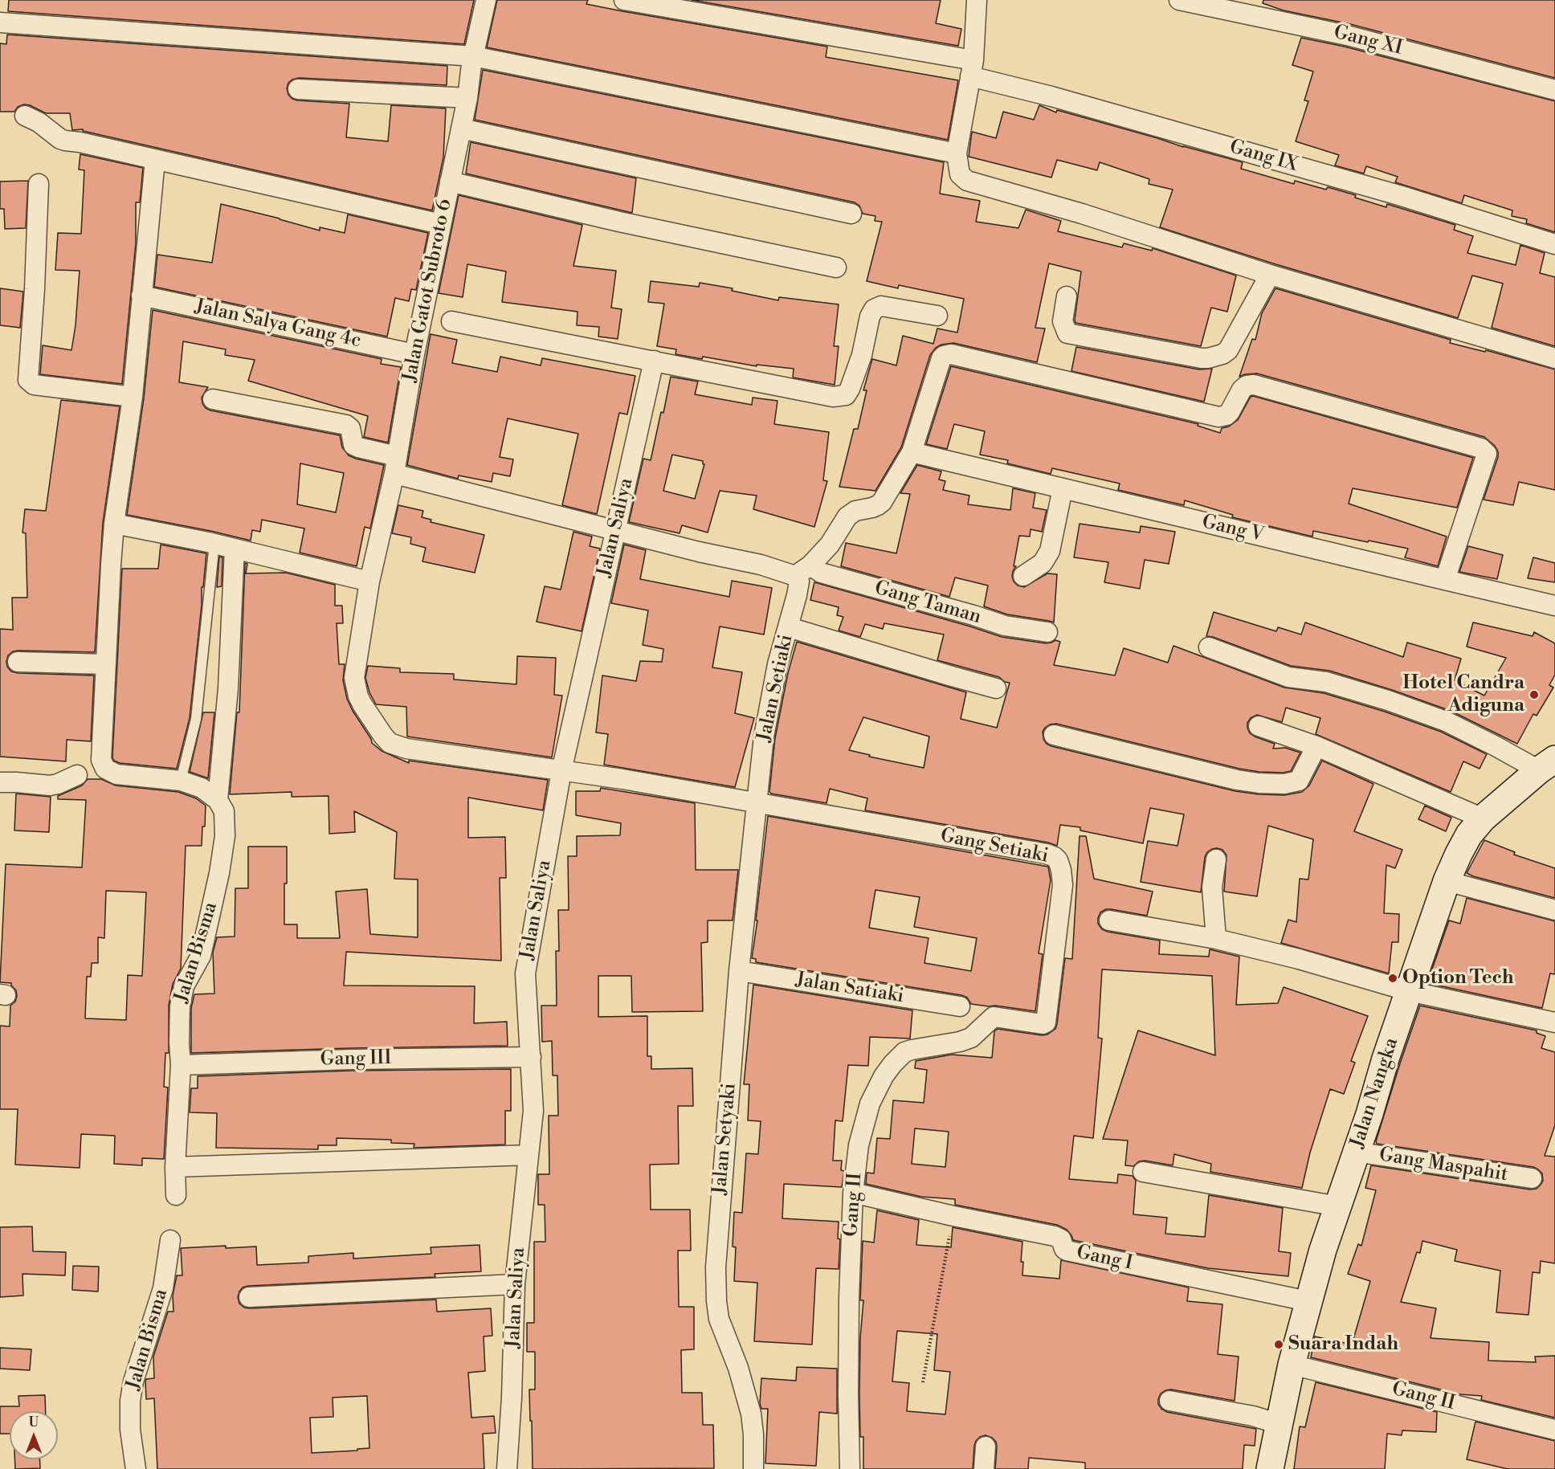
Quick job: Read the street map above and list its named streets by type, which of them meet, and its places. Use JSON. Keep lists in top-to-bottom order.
{
  "streets": {
    "main road": ["Jalan Nangka"],
    "street": [
      "Gang XI",
      "Gang IX",
      "Jalan Gatot Subroto 6",
      "Jalan Salya Gang 4c",
      "Jalan Saliya",
      "Gang V",
      "Gang Taman",
      "Jalan Setiaki",
      "Gang Setiaki",
      "Jalan Bisma",
      "Jalan Satiaki",
      "Gang III",
      "Jalan Setyaki",
      "Gang Maspahit",
      "Gang II",
      "Gang I"
    ]
  },
  "crossings": [
    ["Jalan Gatot Subroto 6", "Jalan Salya Gang 4c"],
    ["Jalan Gatot Subroto 6", "Jalan Saliya"],
    ["Jalan Gatot Subroto 6", "Jalan Setiaki"],
    ["Jalan Gatot Subroto 6", "Gang Setiaki"],
    ["Jalan Gatot Subroto 6", "Jalan Setyaki"],
    ["Jalan Saliya", "Gang III"],
    ["Gang Taman", "Jalan Setiaki"],
    ["Jalan Setiaki", "Gang Setiaki"],
    ["Jalan Setiaki", "Jalan Setyaki"],
    ["Gang Setiaki", "Jalan Setyaki"],
    ["Gang Setiaki", "Gang II"],
    ["Jalan Bisma", "Gang III"],
    ["Jalan Satiaki", "Jalan Setyaki"],
    ["Jalan Nangka", "Gang Maspahit"],
    ["Jalan Nangka", "Gang II"],
    ["Jalan Nangka", "Gang I"],
    ["Gang II", "Gang I"]
  ],
  "places": ["Hotel Candra Adiguna", "Option Tech", "Suara Indah"],
  "north": "top"
}
